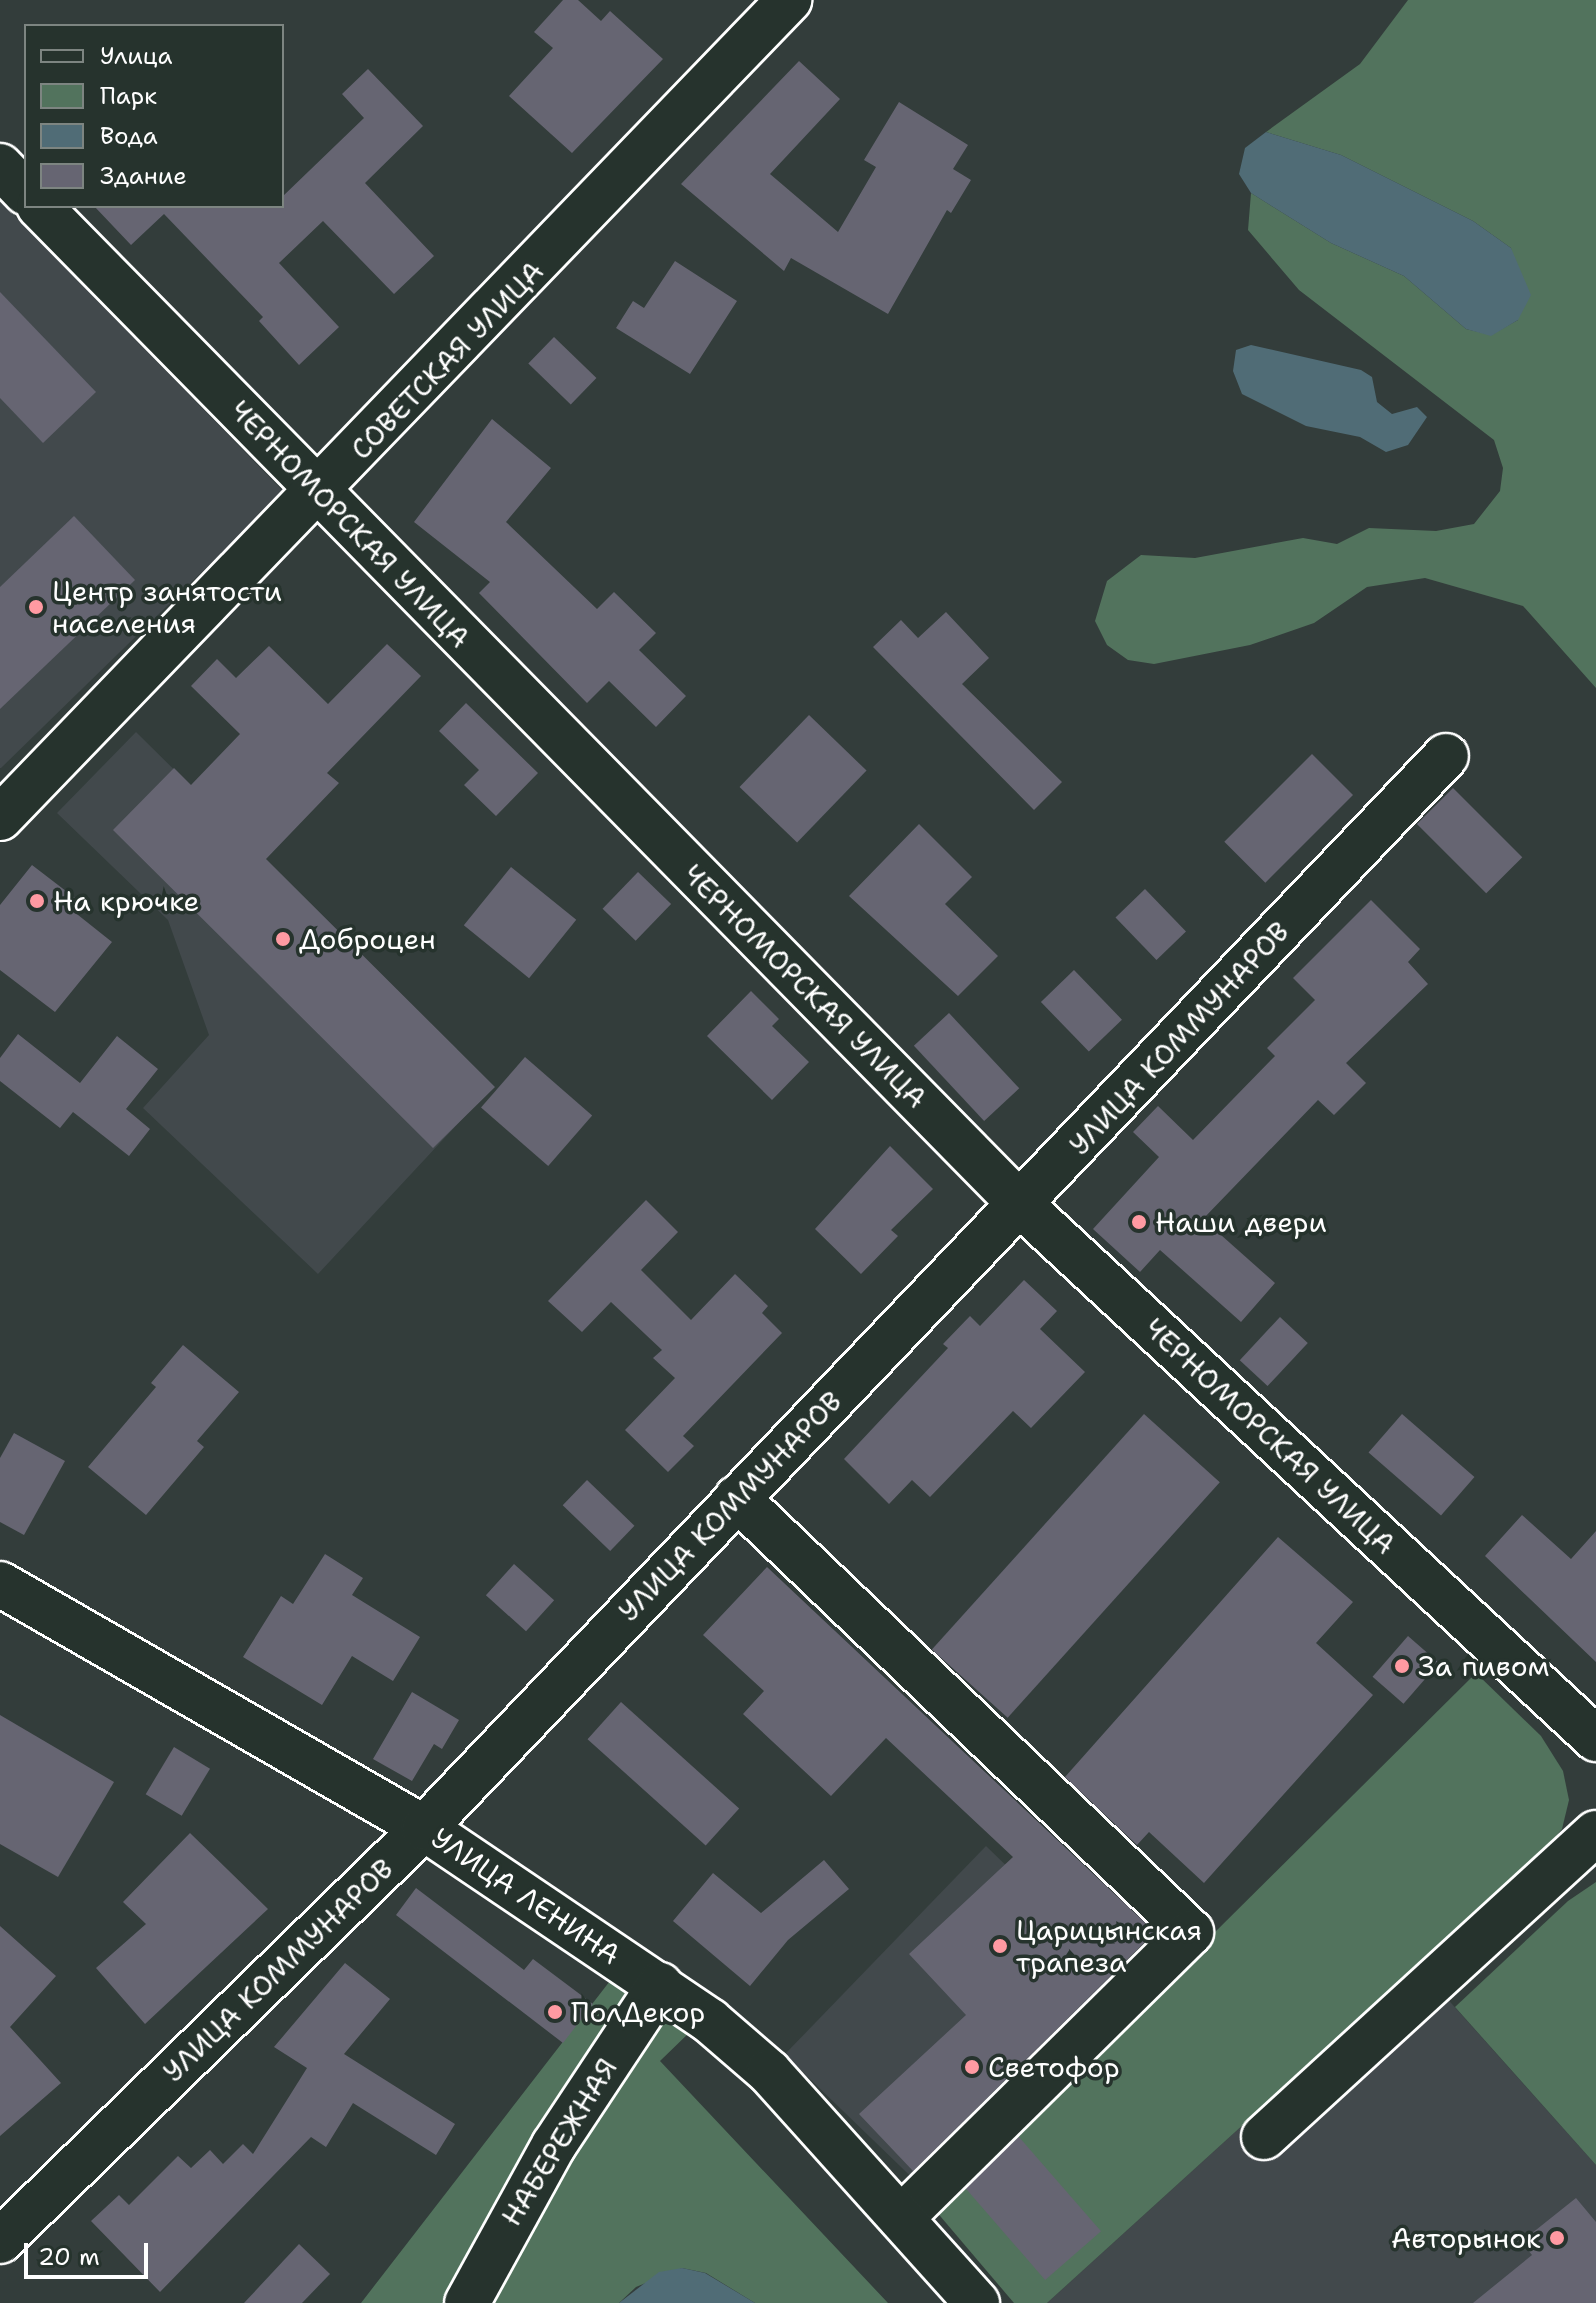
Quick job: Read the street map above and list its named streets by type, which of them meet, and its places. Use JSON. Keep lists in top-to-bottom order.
{
  "streets": {
    "street": [
      "СОВЕТСКАЯ УЛИЦА",
      "ЧЕРНОМОРСКАЯ УЛИЦА",
      "УЛИЦА КОММУНАРОВ",
      "УЛИЦА ЛЕНИНА",
      "НАБЕРЕЖНАЯ"
    ]
  },
  "crossings": [
    ["СОВЕТСКАЯ УЛИЦА", "ЧЕРНОМОРСКАЯ УЛИЦА"],
    ["ЧЕРНОМОРСКАЯ УЛИЦА", "УЛИЦА КОММУНАРОВ"],
    ["УЛИЦА КОММУНАРОВ", "УЛИЦА ЛЕНИНА"],
    ["УЛИЦА ЛЕНИНА", "НАБЕРЕЖНАЯ"]
  ],
  "places": [
    "Центр занятости населения",
    "На крючке",
    "Доброцен",
    "Наши двери",
    "За пивом",
    "Царицынская трапеза",
    "ПолДекор",
    "Светофор",
    "Авторынок"
  ],
  "legend": [
    "Улица",
    "Парк",
    "Вода",
    "Здание"
  ],
  "scale_bar": "20 m"
}
